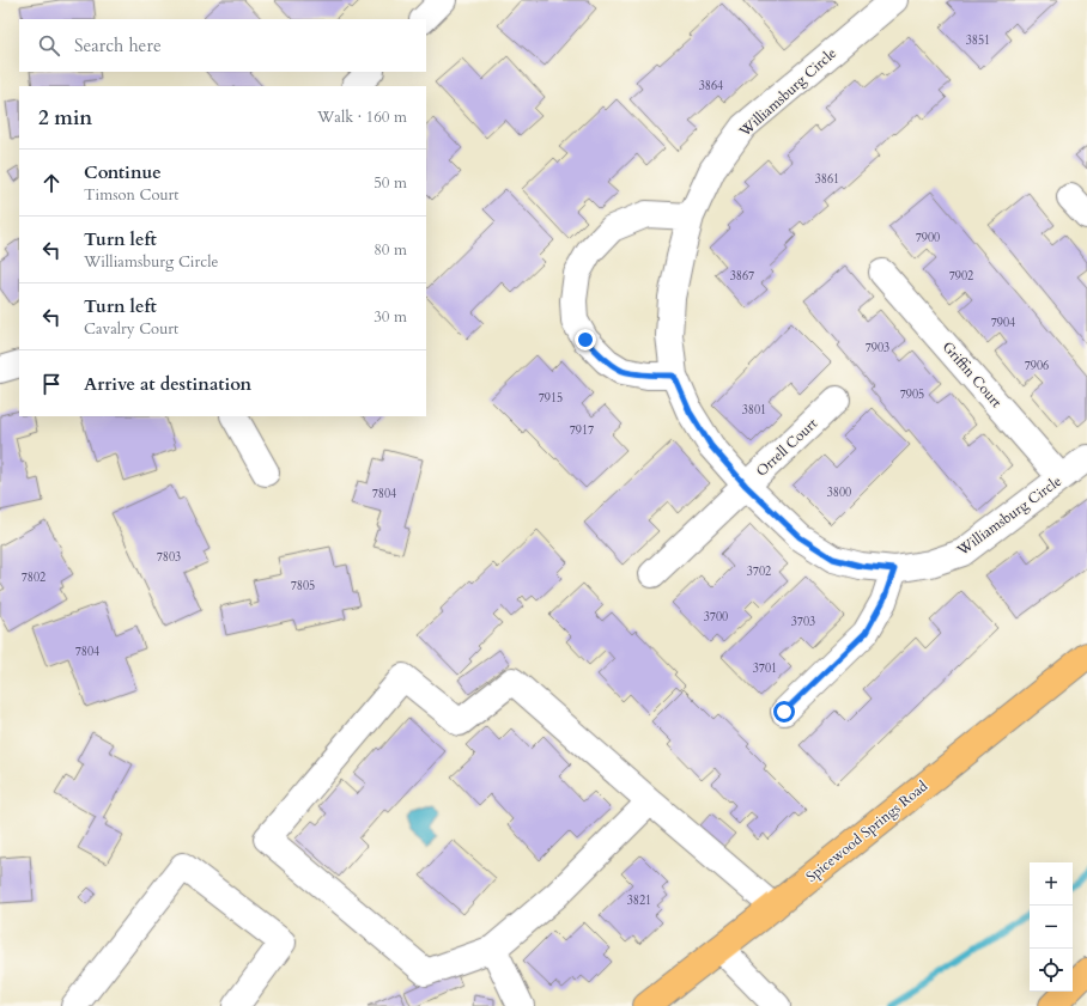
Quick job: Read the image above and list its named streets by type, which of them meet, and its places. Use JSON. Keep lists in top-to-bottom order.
{
  "streets": {
    "main road": ["Spicewood Springs Road"],
    "street": ["Williamsburg Circle", "Griffin Court", "Orrell Court"]
  },
  "crossings": [
    ["Williamsburg Circle", "Griffin Court"],
    ["Williamsburg Circle", "Orrell Court"]
  ],
  "house_numbers": [
    "3851",
    "3864",
    "3861",
    "7900",
    "3867",
    "7902",
    "7904",
    "7903",
    "7906",
    "7905",
    "7915",
    "3801",
    "7917",
    "3800",
    "7804",
    "7803",
    "3702",
    "7802",
    "7805",
    "3700",
    "3703",
    "7804",
    "3701",
    "3821"
  ],
  "page": {
    "search": "Search here",
    "heading": ["2 min", "Walk · 160 m"],
    "list": [
      ["Continue", "Timson Court", "50 m"],
      ["Turn left", "Williamsburg Circle", "80 m"],
      ["Turn left", "Cavalry Court", "30 m"],
      "Arrive at destination"
    ],
    "map_buttons": ["+", "−"]
  }
}
